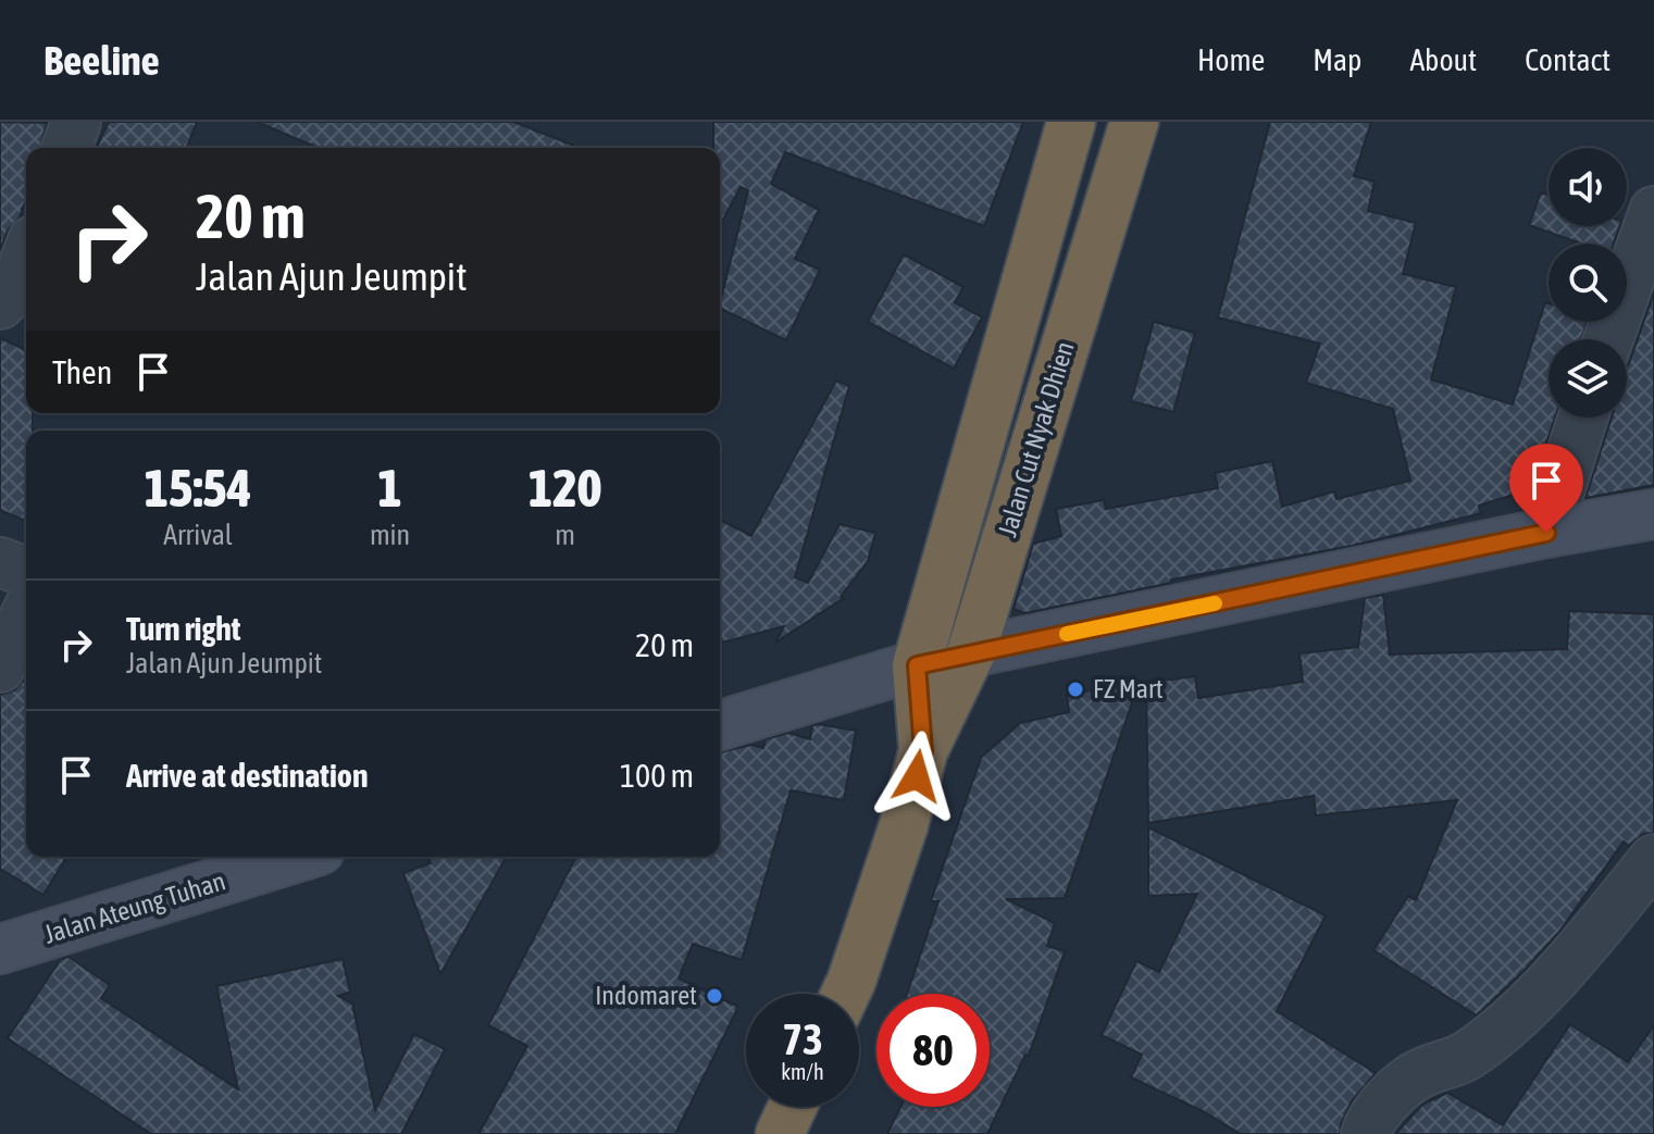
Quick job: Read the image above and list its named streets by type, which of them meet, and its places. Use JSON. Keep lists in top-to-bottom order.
{
  "streets": {
    "highway": ["Jalan Cut Nyak Dhien"],
    "street": ["Jalan Ateung Tuhan"]
  },
  "places": ["FZ Mart", "Indomaret"],
  "page": {
    "header": "Beeline",
    "nav": [
      "Home",
      "Map",
      "About",
      "Contact"
    ],
    "turn": ["20 m", "Jalan Ajun Jeumpit"],
    "then": "Then",
    "eta": [
      "15:54",
      "Arrival",
      "1",
      "min",
      "120",
      "m"
    ],
    "list": [
      {
        "name": "Turn right",
        "note": "Jalan Ajun Jeumpit",
        "value": "20 m"
      },
      {
        "name": "Arrive at destination",
        "value": "100 m"
      }
    ],
    "speed": "73 km/h",
    "limit": "80"
  }
}
